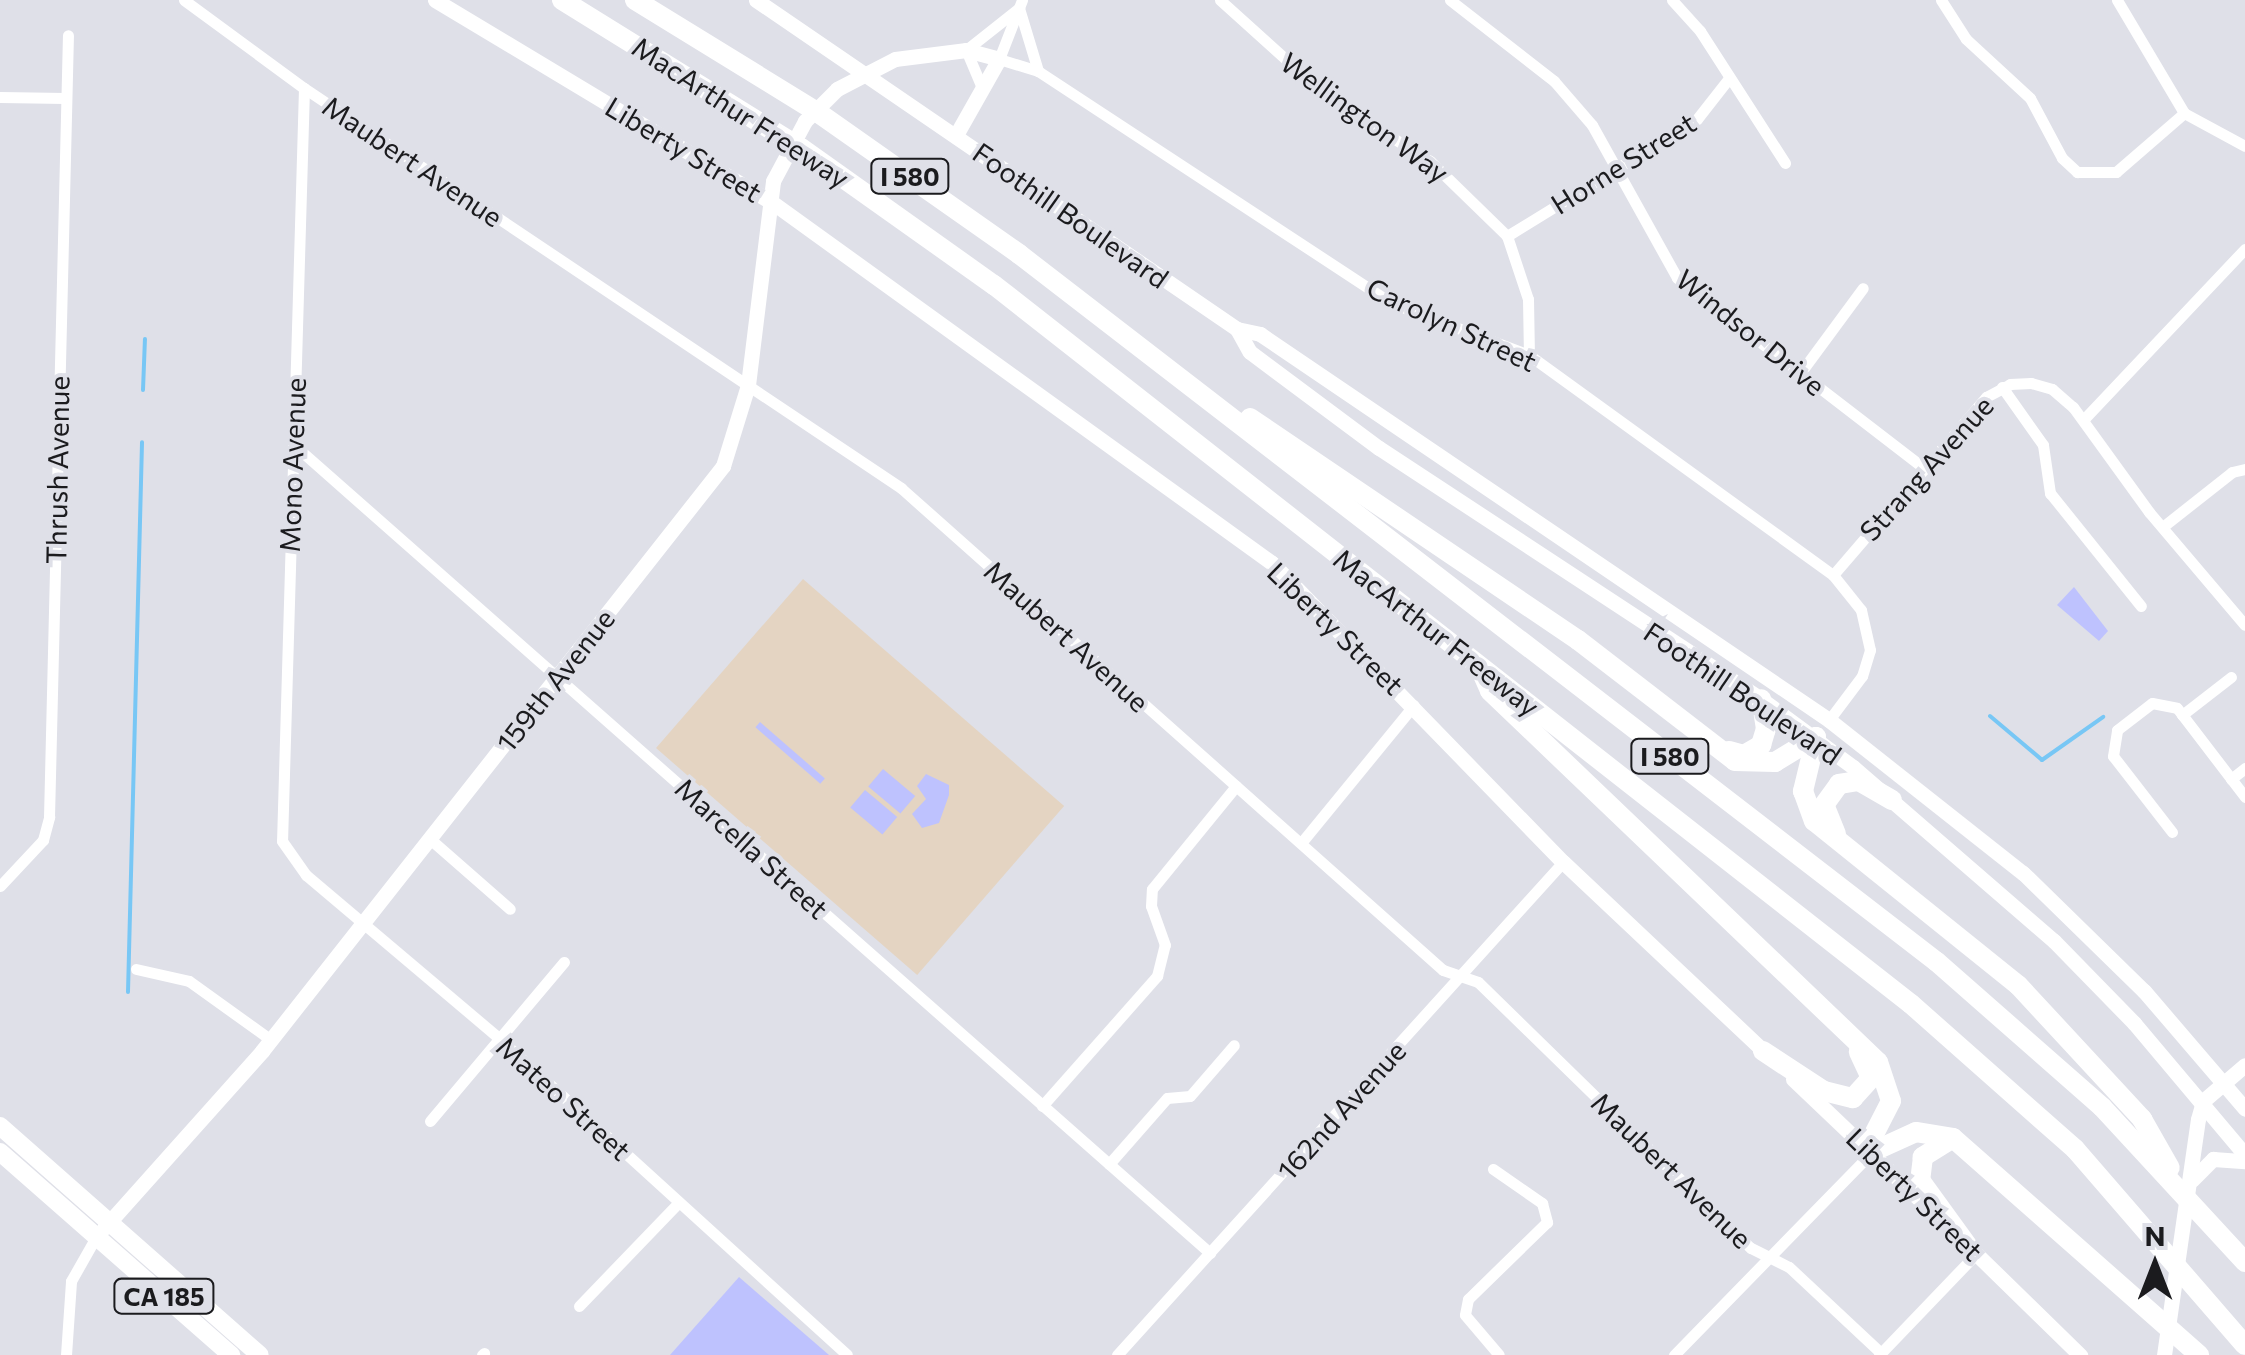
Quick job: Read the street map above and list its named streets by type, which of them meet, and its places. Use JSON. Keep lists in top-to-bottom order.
{
  "streets": {
    "highway": ["MacArthur Freeway", "I 580"],
    "main road": ["CA 185"],
    "street": [
      "Wellington Way",
      "Liberty Street",
      "Maubert Avenue",
      "Horne Street",
      "Foothill Boulevard",
      "Carolyn Street",
      "Windsor Drive",
      "Mono Avenue",
      "Strang Avenue",
      "Thrush Avenue",
      "159th Avenue",
      "Marcella Street",
      "Mateo Street",
      "162nd Avenue"
    ]
  },
  "crossings": [
    ["Wellington Way", "Horne Street"],
    ["Wellington Way", "Carolyn Street"],
    ["Liberty Street", "159th Avenue"],
    ["Liberty Street", "162nd Avenue"],
    ["Maubert Avenue", "Mono Avenue"],
    ["Maubert Avenue", "159th Avenue"],
    ["Maubert Avenue", "162nd Avenue"],
    ["Horne Street", "Windsor Drive"],
    ["Foothill Boulevard", "Carolyn Street"],
    ["Carolyn Street", "Strang Avenue"],
    ["Carolyn Street", "159th Avenue"],
    ["Windsor Drive", "Strang Avenue"],
    ["Mono Avenue", "Marcella Street"],
    ["Mono Avenue", "Mateo Street"],
    ["159th Avenue", "Marcella Street"],
    ["159th Avenue", "Mateo Street"],
    ["159th Avenue", "CA 185"],
    ["Marcella Street", "162nd Avenue"]
  ],
  "north": "top"
}
